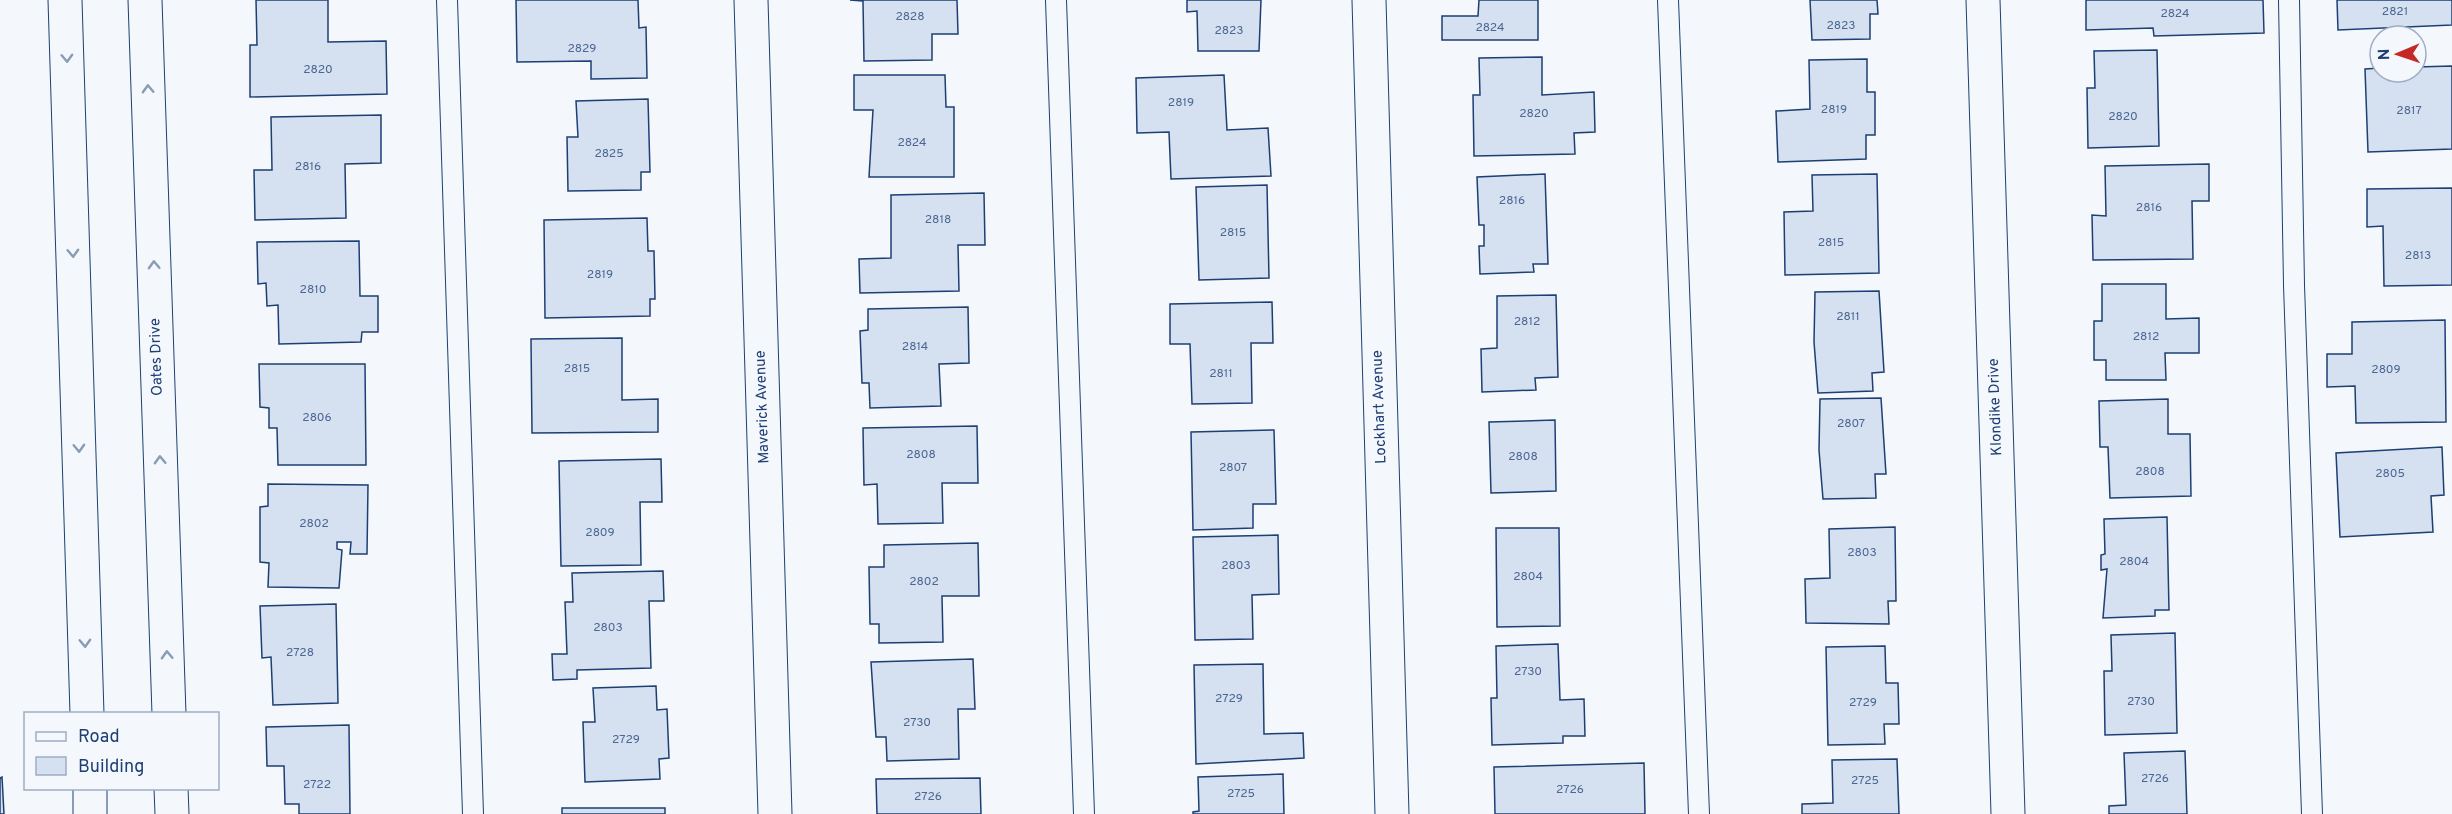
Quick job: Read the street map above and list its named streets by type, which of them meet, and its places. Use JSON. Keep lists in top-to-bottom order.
{
  "streets": {
    "street": [
      "Oates Drive",
      "Maverick Avenue",
      "Lockhart Avenue",
      "Klondike Drive"
    ]
  },
  "house_numbers": [
    "2821",
    "2824",
    "2828",
    "2823",
    "2824",
    "2823",
    "2829",
    "2820",
    "2819",
    "2819",
    "2817",
    "2820",
    "2820",
    "2824",
    "2825",
    "2816",
    "2816",
    "2816",
    "2818",
    "2815",
    "2815",
    "2813",
    "2819",
    "2810",
    "2811",
    "2812",
    "2812",
    "2814",
    "2815",
    "2809",
    "2811",
    "2806",
    "2807",
    "2808",
    "2808",
    "2807",
    "2808",
    "2805",
    "2802",
    "2809",
    "2803",
    "2804",
    "2803",
    "2804",
    "2802",
    "2803",
    "2728",
    "2730",
    "2729",
    "2730",
    "2729",
    "2730",
    "2729",
    "2726",
    "2725",
    "2722",
    "2726",
    "2725",
    "2726"
  ],
  "legend": ["Road", "Building"],
  "north": "left"
}
